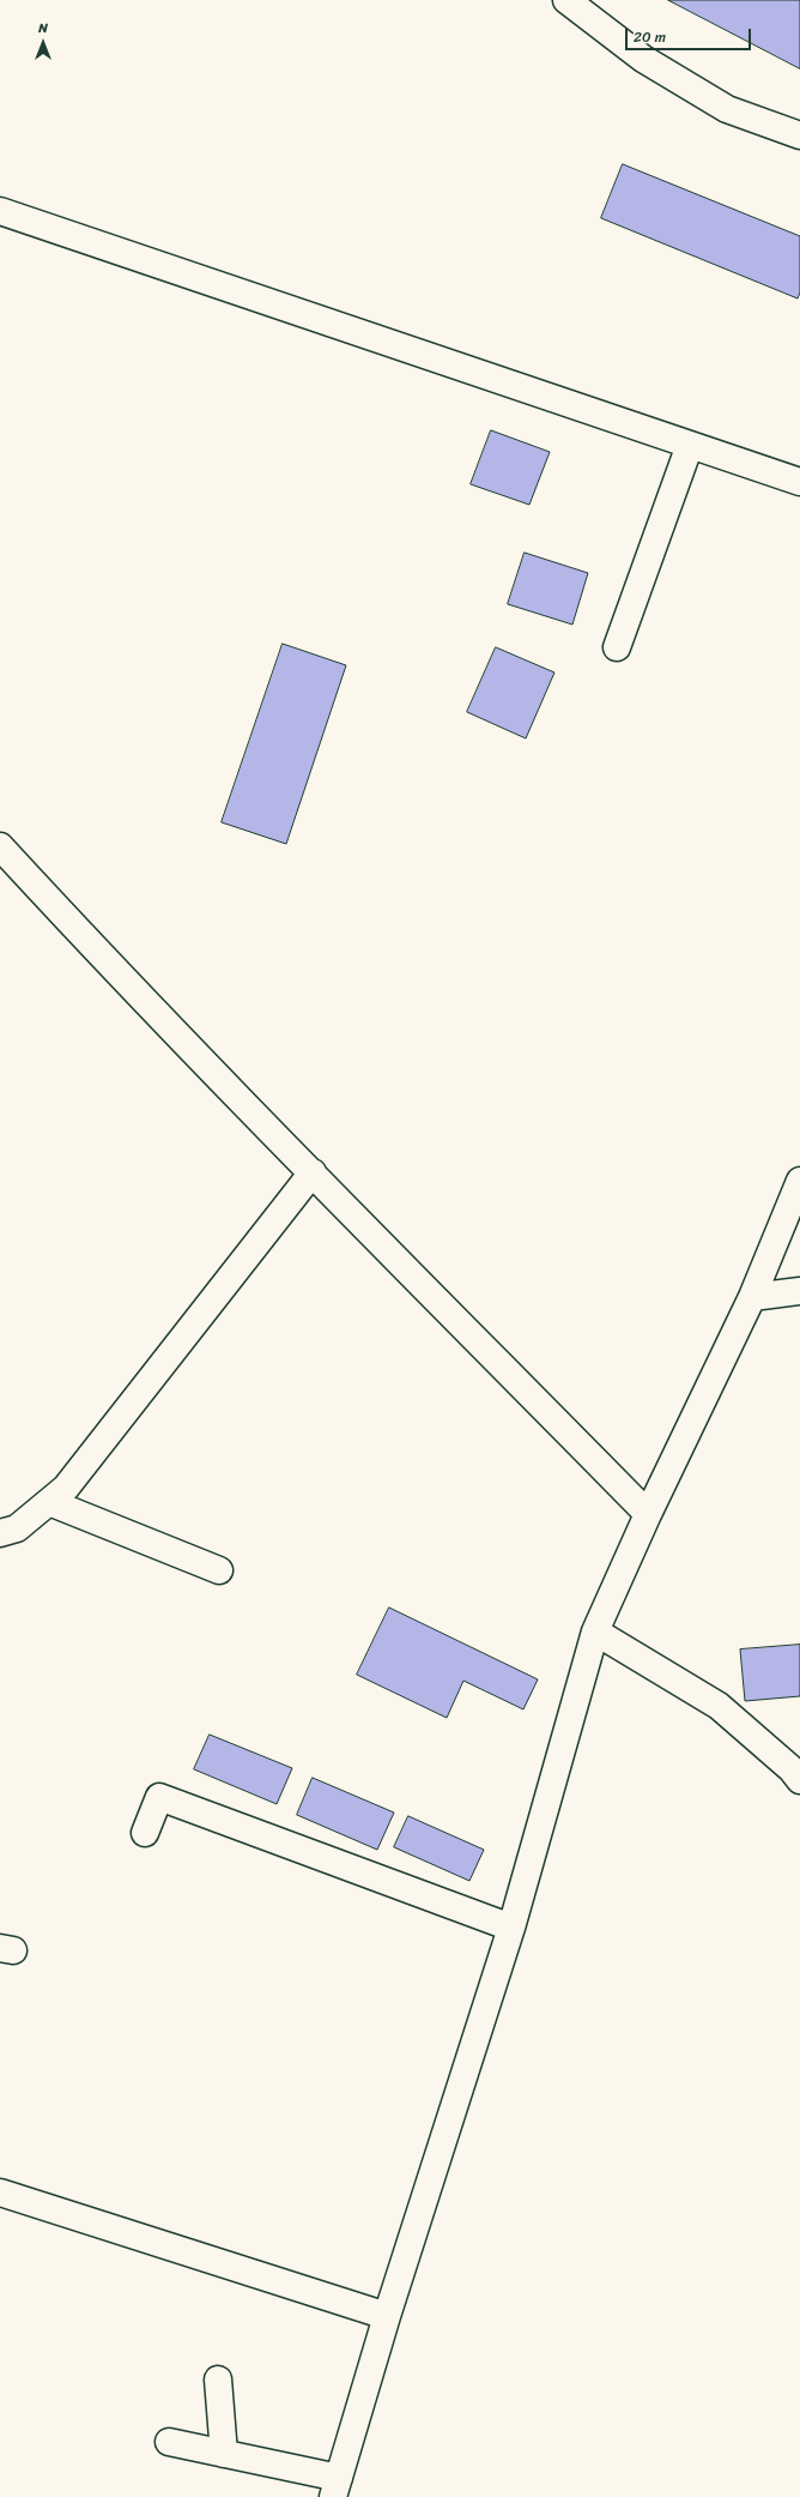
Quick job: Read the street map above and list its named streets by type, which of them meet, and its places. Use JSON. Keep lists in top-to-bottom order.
{
  "scale_bar": "20 m",
  "north": "top"
}
